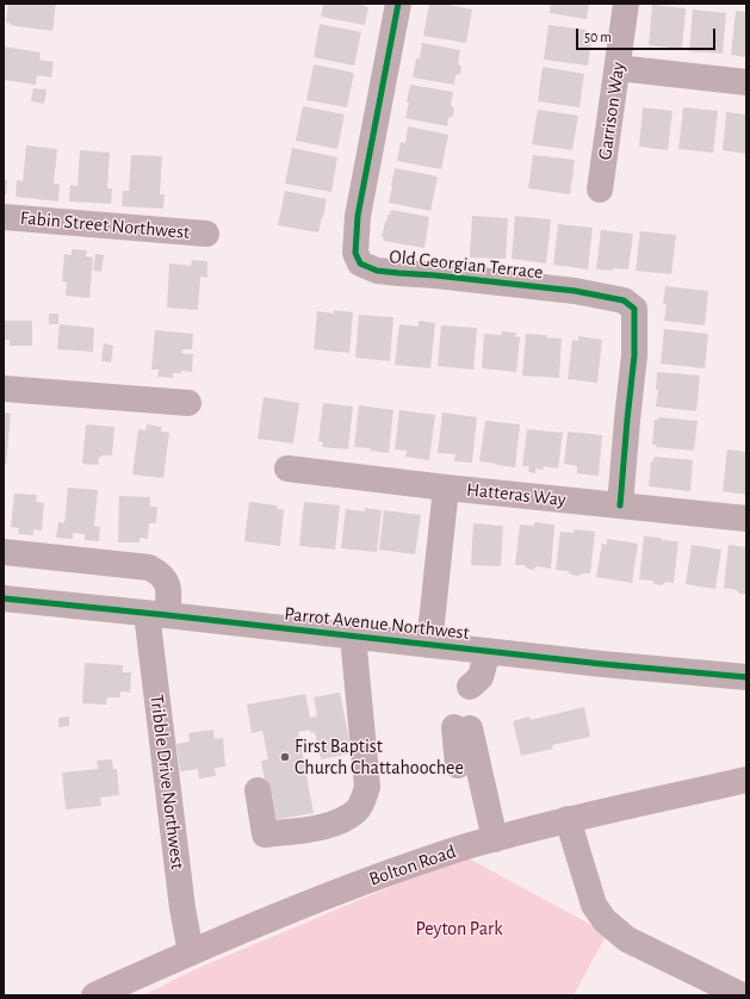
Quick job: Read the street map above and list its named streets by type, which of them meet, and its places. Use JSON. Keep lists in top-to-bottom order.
{
  "streets": {
    "main road": ["Bolton Road"],
    "street": [
      "Garrison Way",
      "Fabin Street Northwest",
      "Old Georgian Terrace",
      "Hatteras Way",
      "Parrot Avenue Northwest",
      "Tribble Drive Northwest"
    ]
  },
  "crossings": [
    ["Old Georgian Terrace", "Hatteras Way"],
    ["Parrot Avenue Northwest", "Tribble Drive Northwest"],
    ["Tribble Drive Northwest", "Bolton Road"]
  ],
  "parks": ["Peyton Park"],
  "places": ["First Baptist Church Chattahoochee"],
  "scale_bar": "50 m"
}
